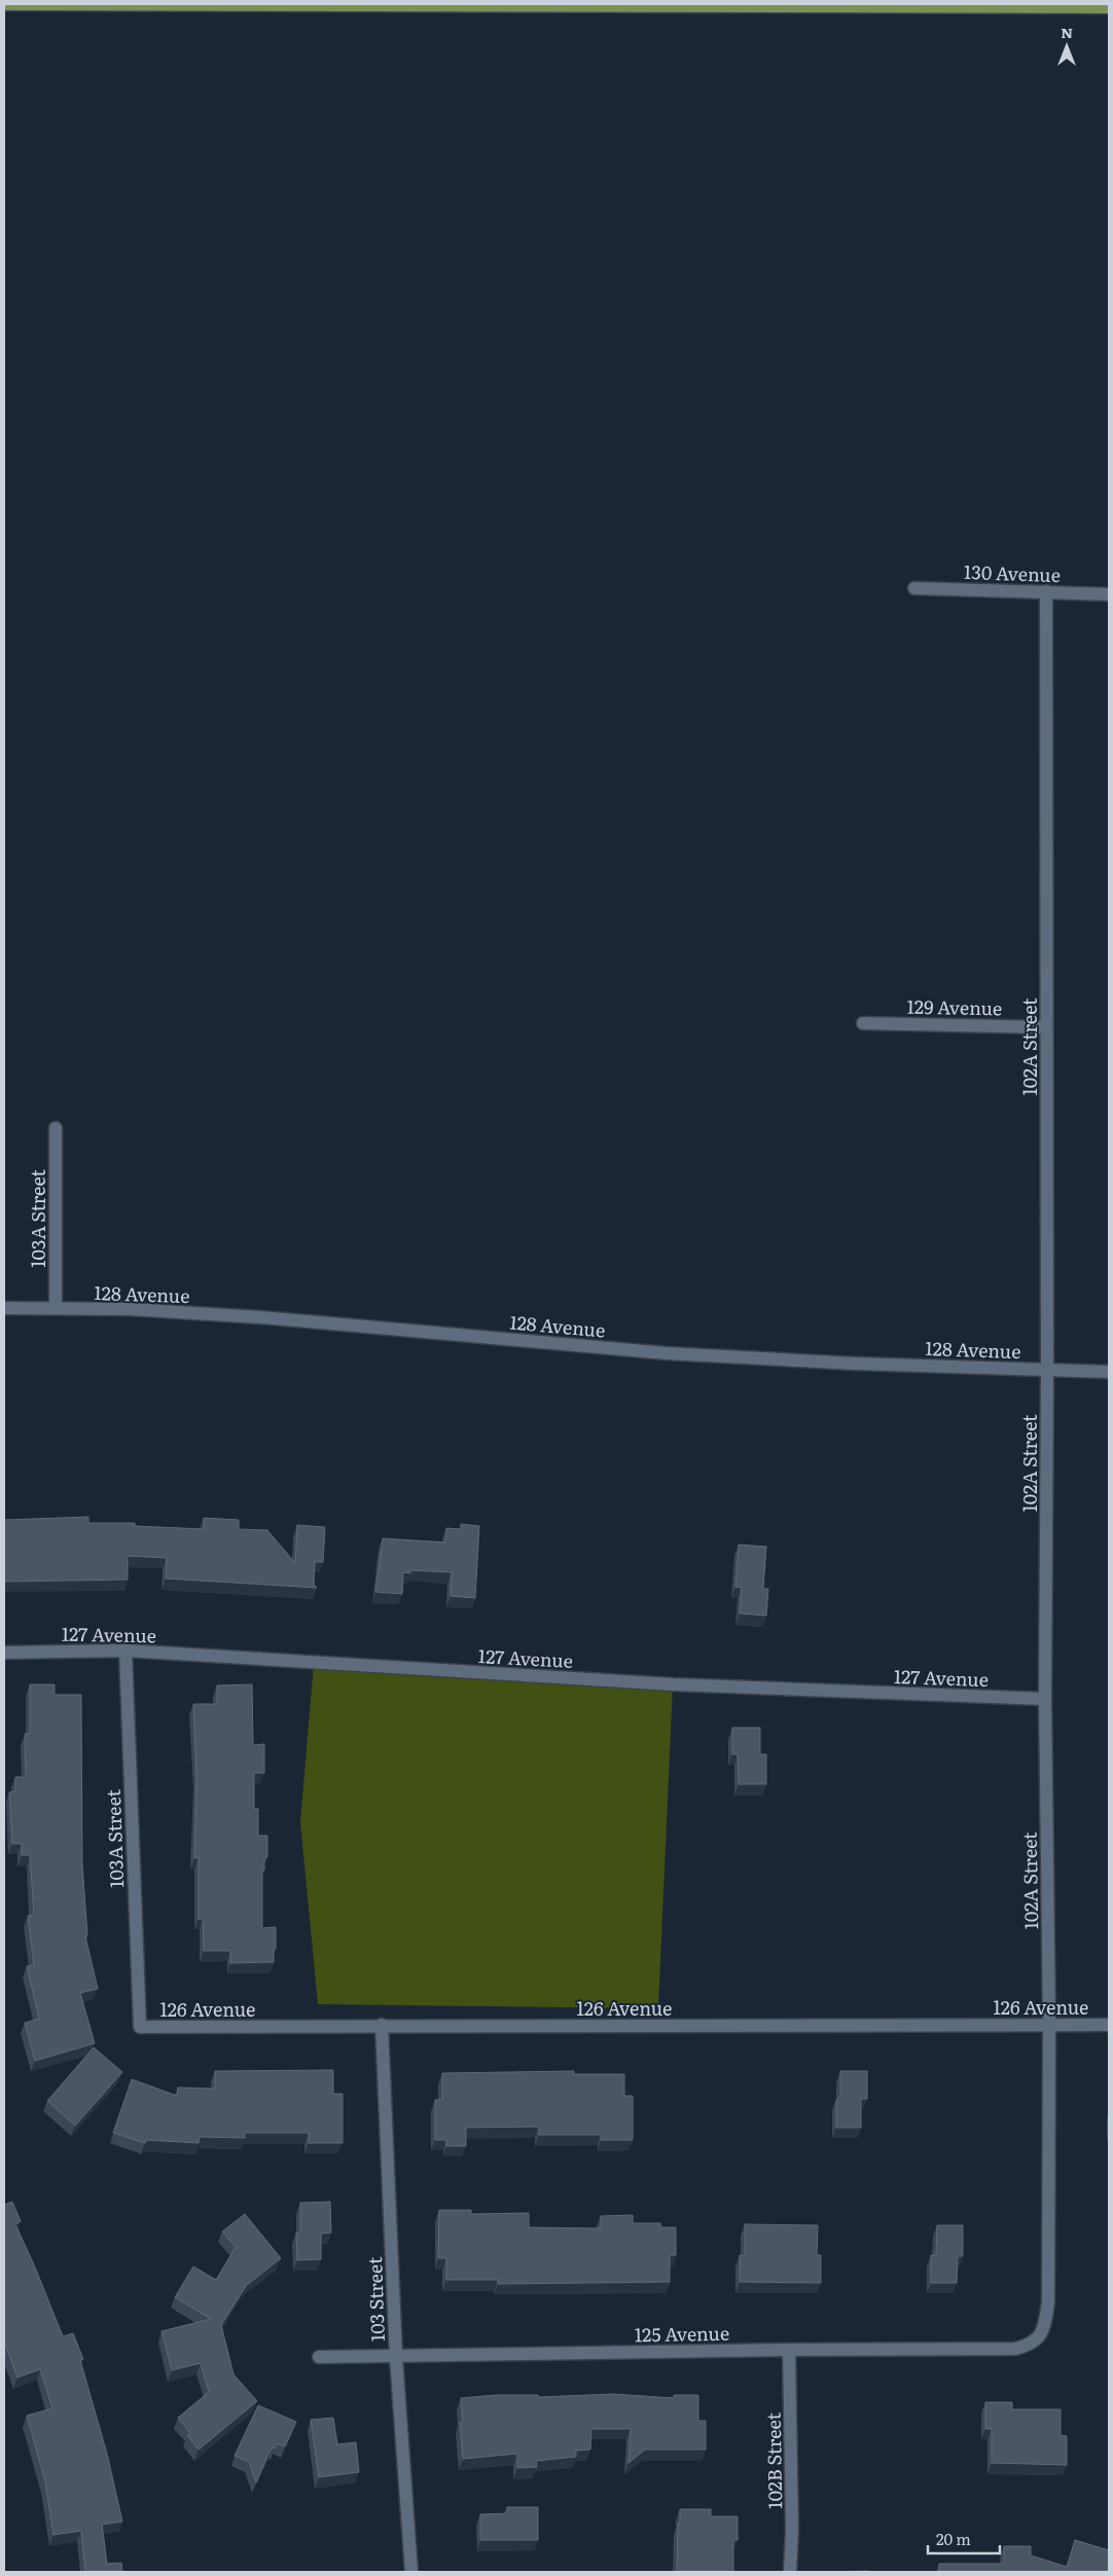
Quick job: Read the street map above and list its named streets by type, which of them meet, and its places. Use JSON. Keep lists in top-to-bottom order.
{
  "streets": {
    "street": [
      "130 Avenue",
      "129 Avenue",
      "102A Street",
      "103A Street",
      "128 Avenue",
      "127 Avenue",
      "126 Avenue",
      "103 Street",
      "125 Avenue",
      "102B Street"
    ]
  },
  "crossings": [
    ["130 Avenue", "102A Street"],
    ["129 Avenue", "102A Street"],
    ["102A Street", "128 Avenue"],
    ["102A Street", "127 Avenue"],
    ["102A Street", "126 Avenue"],
    ["102A Street", "125 Avenue"],
    ["103A Street", "128 Avenue"],
    ["103A Street", "127 Avenue"],
    ["103A Street", "126 Avenue"],
    ["126 Avenue", "103 Street"],
    ["103 Street", "125 Avenue"],
    ["125 Avenue", "102B Street"]
  ],
  "scale_bar": "20 m",
  "north": "top"
}
